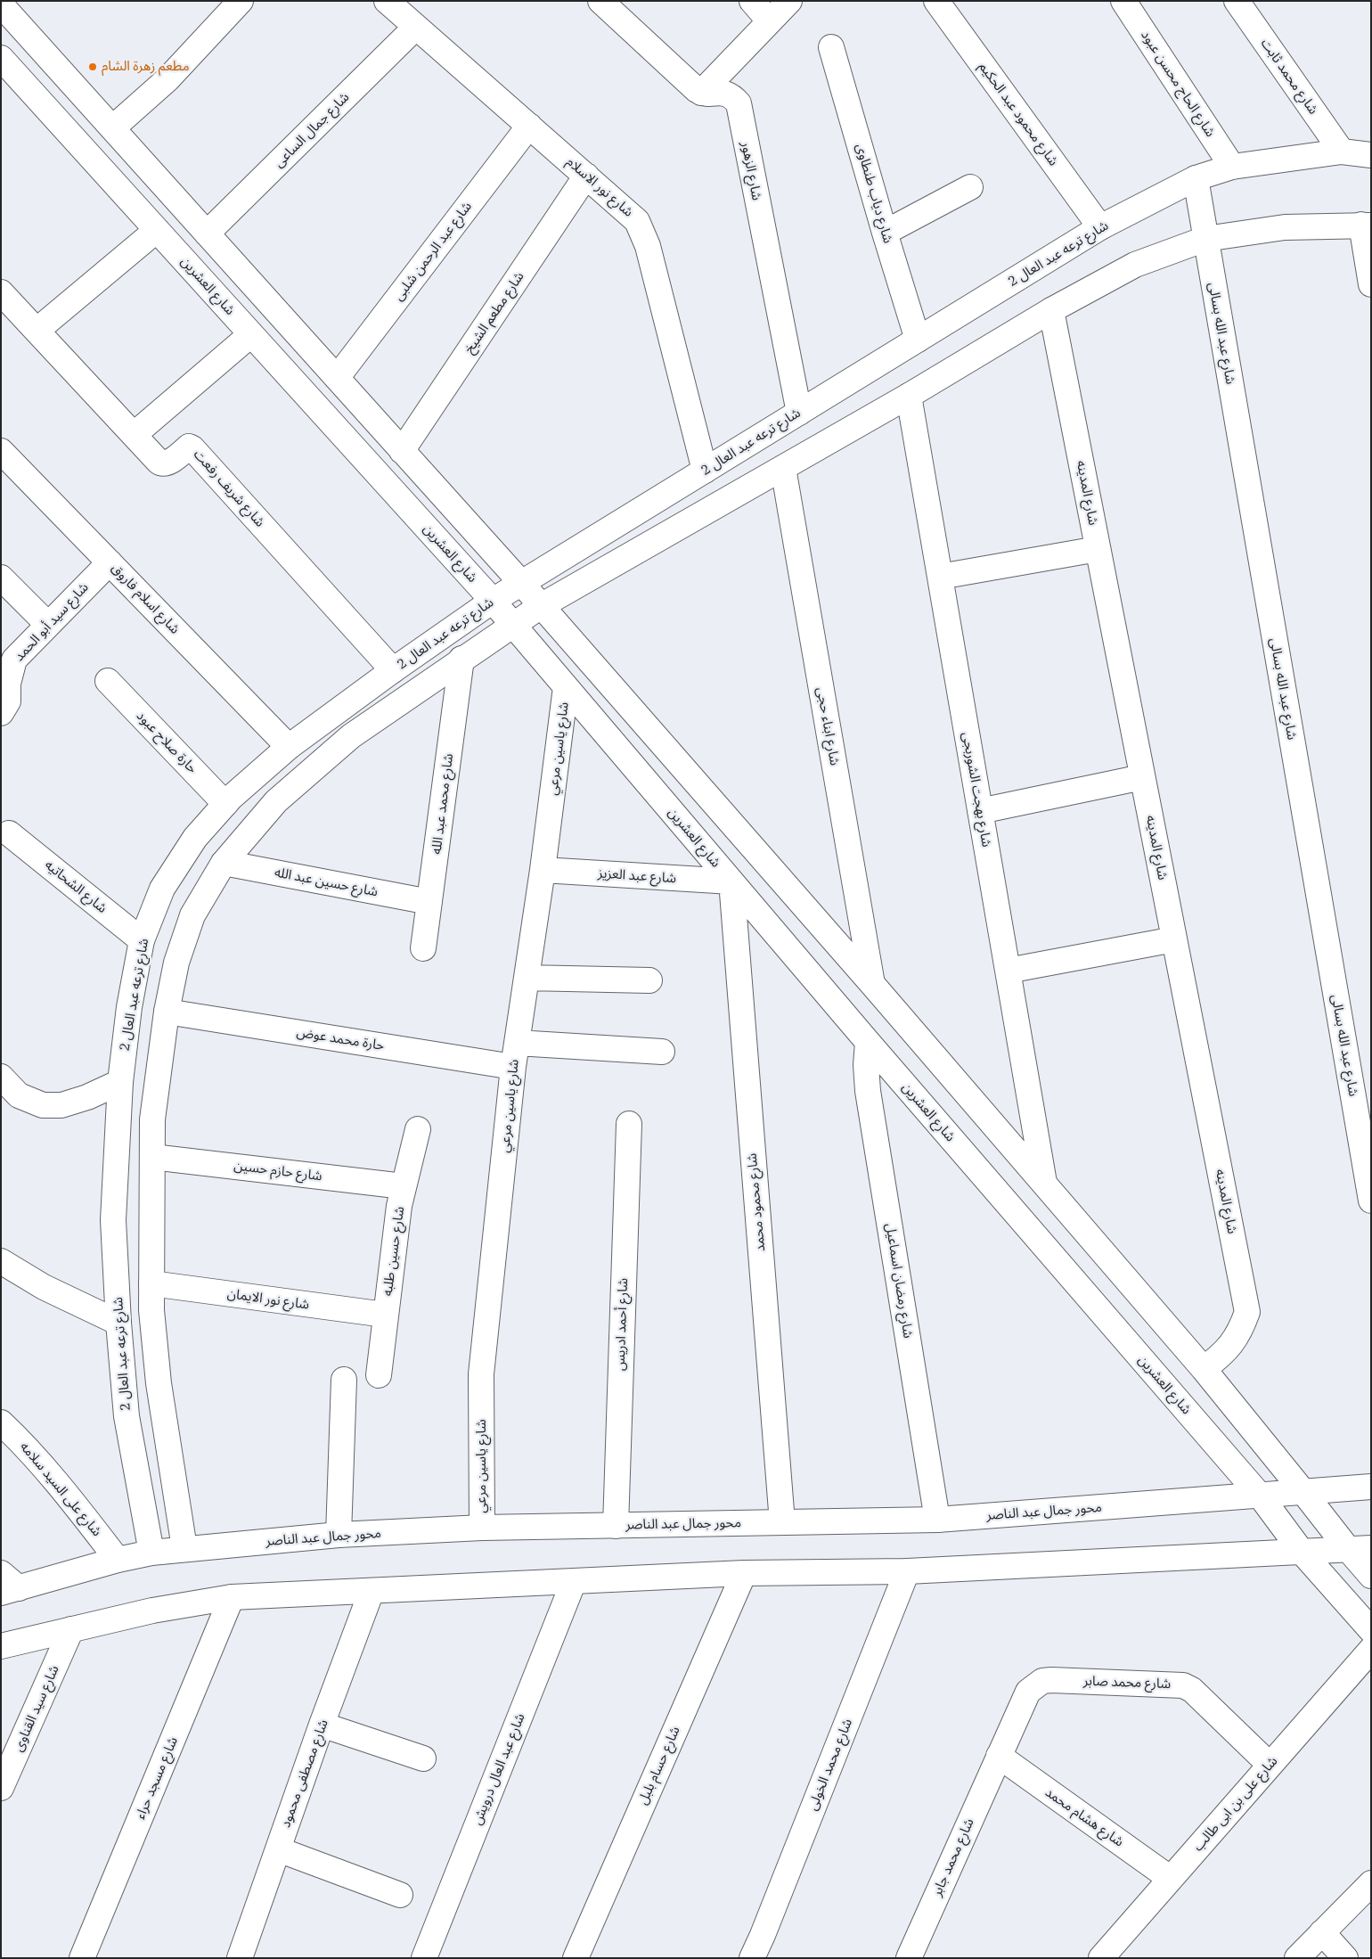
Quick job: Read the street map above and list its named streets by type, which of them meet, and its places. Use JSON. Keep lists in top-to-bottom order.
{
  "streets": {
    "street": [
      "شارع محمد ثابت",
      "شارع الحاج محسن عبود",
      "شارع محمود عبد الحكيم",
      "شارع جمال الساعى",
      "شارع الزهور",
      "شارع نور الاسلام",
      "شارع دياب طنطاوى",
      "شارع عبد الرحمن شلبى",
      "شارع ترعه عبد العال 2",
      "شارع العشرين",
      "شارع مطعم الشيخ",
      "شارع عبد الله بسالى",
      "شارع شريف رفعت",
      "شارع المدينه",
      "شارع اسلام فاروق",
      "شارع سيد أبو الحمد",
      "شارع ابناء حجى",
      "حارة صلاح عبود",
      "شارع ياسين مرعي",
      "شارع بهجت الشوربجى",
      "شارع محمد عبد الله",
      "شارع عبد العزيز",
      "شارع حسين عبد الله",
      "شارع الشحاتيه",
      "حارة محمد عوض",
      "شارع حازم حسين",
      "شارع محمود محمد",
      "شارع حسين طلبه",
      "شارع رمضان اسماعيل",
      "شارع نور الايمان",
      "شارع أحمد ادريس",
      "شارع على السيد سلامه",
      "محور جمال عبد الناصر",
      "شارع محمد صابر",
      "شارع سيد القناوى",
      "شارع محمد الخولى",
      "شارع حسام بلبل",
      "شارع عبد العال درويش",
      "شارع مصطفى محمود",
      "شارع مسجد حراء",
      "شارع على بن ابى طالب",
      "شارع هشام محمد",
      "شارع محمد جابر"
    ]
  },
  "crossings": [
    ["شارع محمد ثابت", "شارع ترعه عبد العال 2"],
    ["شارع الحاج محسن عبود", "شارع ترعه عبد العال 2"],
    ["شارع محمود عبد الحكيم", "شارع ترعه عبد العال 2"],
    ["شارع جمال الساعى", "شارع نور الاسلام"],
    ["شارع الزهور", "شارع ترعه عبد العال 2"],
    ["شارع نور الاسلام", "شارع عبد الرحمن شلبى"],
    ["شارع نور الاسلام", "شارع ترعه عبد العال 2"],
    ["شارع نور الاسلام", "شارع مطعم الشيخ"],
    ["شارع دياب طنطاوى", "شارع ترعه عبد العال 2"],
    ["شارع ترعه عبد العال 2", "شارع العشرين"],
    ["شارع ترعه عبد العال 2", "شارع عبد الله بسالى"],
    ["شارع ترعه عبد العال 2", "شارع شريف رفعت"],
    ["شارع ترعه عبد العال 2", "شارع اسلام فاروق"],
    ["شارع ترعه عبد العال 2", "حارة صلاح عبود"],
    ["شارع ترعه عبد العال 2", "شارع الشحاتيه"],
    ["شارع ترعه عبد العال 2", "محور جمال عبد الناصر"],
    ["شارع العشرين", "شارع ياسين مرعي"],
    ["شارع العشرين", "شارع عبد العزيز"],
    ["شارع العشرين", "شارع محمود محمد"],
    ["شارع العشرين", "شارع رمضان اسماعيل"],
    ["شارع العشرين", "محور جمال عبد الناصر"],
    ["شارع اسلام فاروق", "شارع سيد أبو الحمد"],
    ["شارع ياسين مرعي", "شارع عبد العزيز"],
    ["شارع ياسين مرعي", "حارة محمد عوض"],
    ["شارع ياسين مرعي", "محور جمال عبد الناصر"],
    ["شارع محمد عبد الله", "شارع حسين عبد الله"],
    ["شارع عبد العزيز", "شارع محمود محمد"],
    ["شارع حازم حسين", "شارع حسين طلبه"],
    ["شارع محمود محمد", "محور جمال عبد الناصر"],
    ["شارع حسين طلبه", "شارع نور الايمان"],
    ["شارع رمضان اسماعيل", "محور جمال عبد الناصر"],
    ["شارع أحمد ادريس", "محور جمال عبد الناصر"],
    ["شارع على السيد سلامه", "محور جمال عبد الناصر"],
    ["شارع محمد صابر", "شارع على بن ابى طالب"],
    ["شارع محمد صابر", "شارع هشام محمد"],
    ["شارع محمد صابر", "شارع محمد جابر"],
    ["شارع على بن ابى طالب", "شارع هشام محمد"],
    ["شارع هشام محمد", "شارع محمد جابر"]
  ],
  "places": ["مطعم زهرة الشام"]
}
